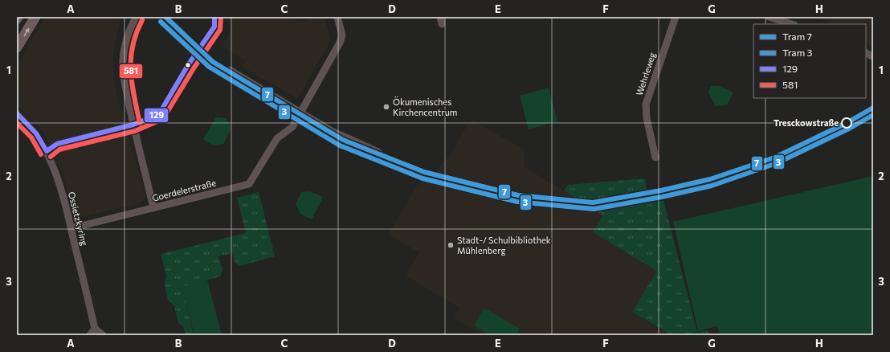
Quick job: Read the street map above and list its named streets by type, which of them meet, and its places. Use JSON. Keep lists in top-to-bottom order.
{
  "streets": {
    "street": ["Wehrleweg", "Goerdelerstraße", "Ossietzkyring"]
  },
  "crossings": [
    ["Goerdelerstraße", "Ossietzkyring"]
  ],
  "places": ["Ökumenisches Kirchencentrum", "Tresckowstraße", "Stadt-/ Schulbibliothek Mühlenberg"],
  "lines": [
    "tram line 7",
    "transit line 129",
    "transit line 581",
    "tram line 3"
  ],
  "legend": [
    "Tram 7",
    "Tram 3",
    "129",
    "581"
  ],
  "grid": {
    "columns": [
      "A",
      "B",
      "C",
      "D",
      "E",
      "F",
      "G",
      "H"
    ],
    "rows": ["1", "2", "3"]
  }
}
